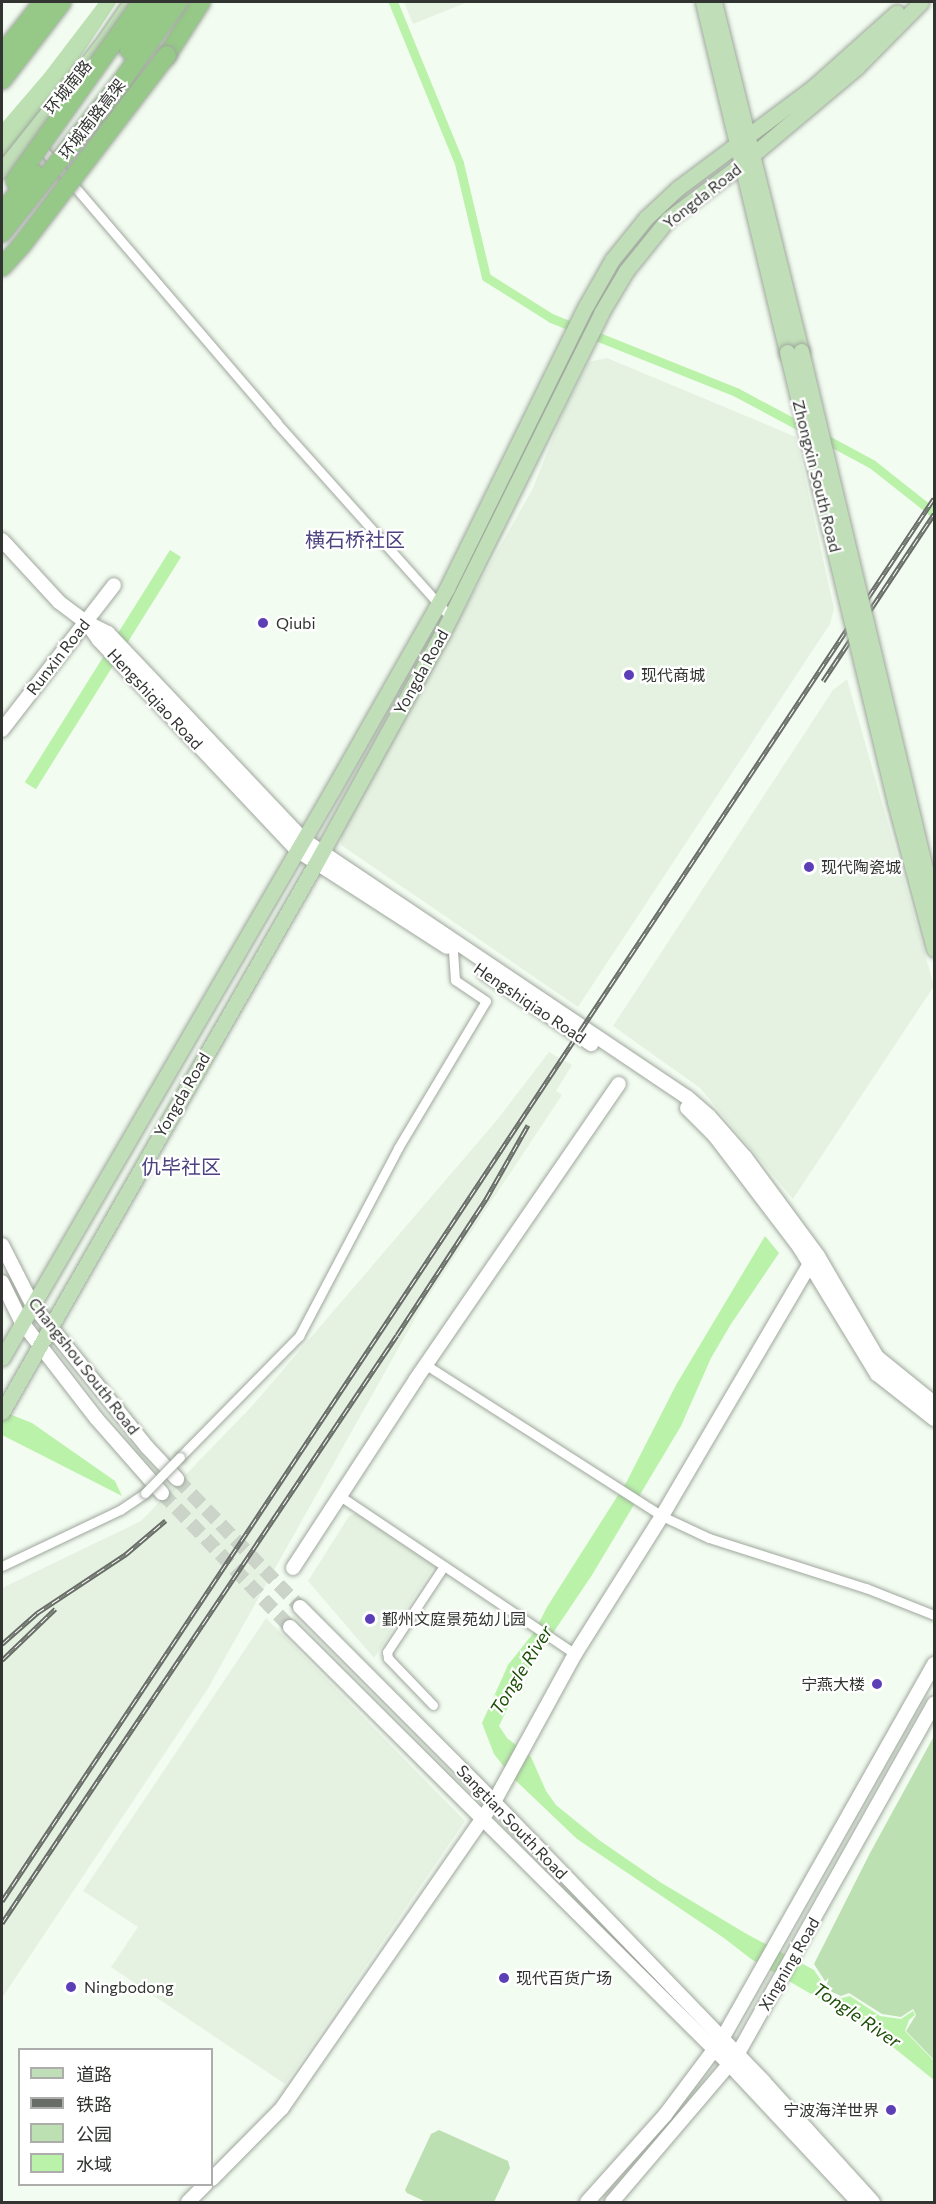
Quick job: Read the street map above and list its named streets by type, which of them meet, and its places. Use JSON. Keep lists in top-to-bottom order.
{
  "streets": {
    "highway": ["环城南路高架"],
    "main road": [
      "环城南路",
      "Yongda Road",
      "Zhongxin South Road",
      "Runxin Road",
      "Hengshiqiao Road",
      "Changshou South Road",
      "Sangtian South Road",
      "Xingning Road"
    ]
  },
  "crossings": [
    ["Yongda Road", "Zhongxin South Road"],
    ["Yongda Road", "Hengshiqiao Road"],
    ["Yongda Road", "Changshou South Road"],
    ["Runxin Road", "Hengshiqiao Road"],
    ["Sangtian South Road", "Xingning Road"]
  ],
  "districts": ["横石桥社区", "仇毕社区"],
  "water": ["Tongle River"],
  "places": [
    "Qiubi",
    "现代商城",
    "现代陶瓷城",
    "鄞州文庭景苑幼儿园",
    "宁燕大楼",
    "现代百货广场",
    "Ningbodong",
    "宁波海洋世界"
  ],
  "legend": [
    "道路",
    "铁路",
    "公园",
    "水域"
  ]
}
